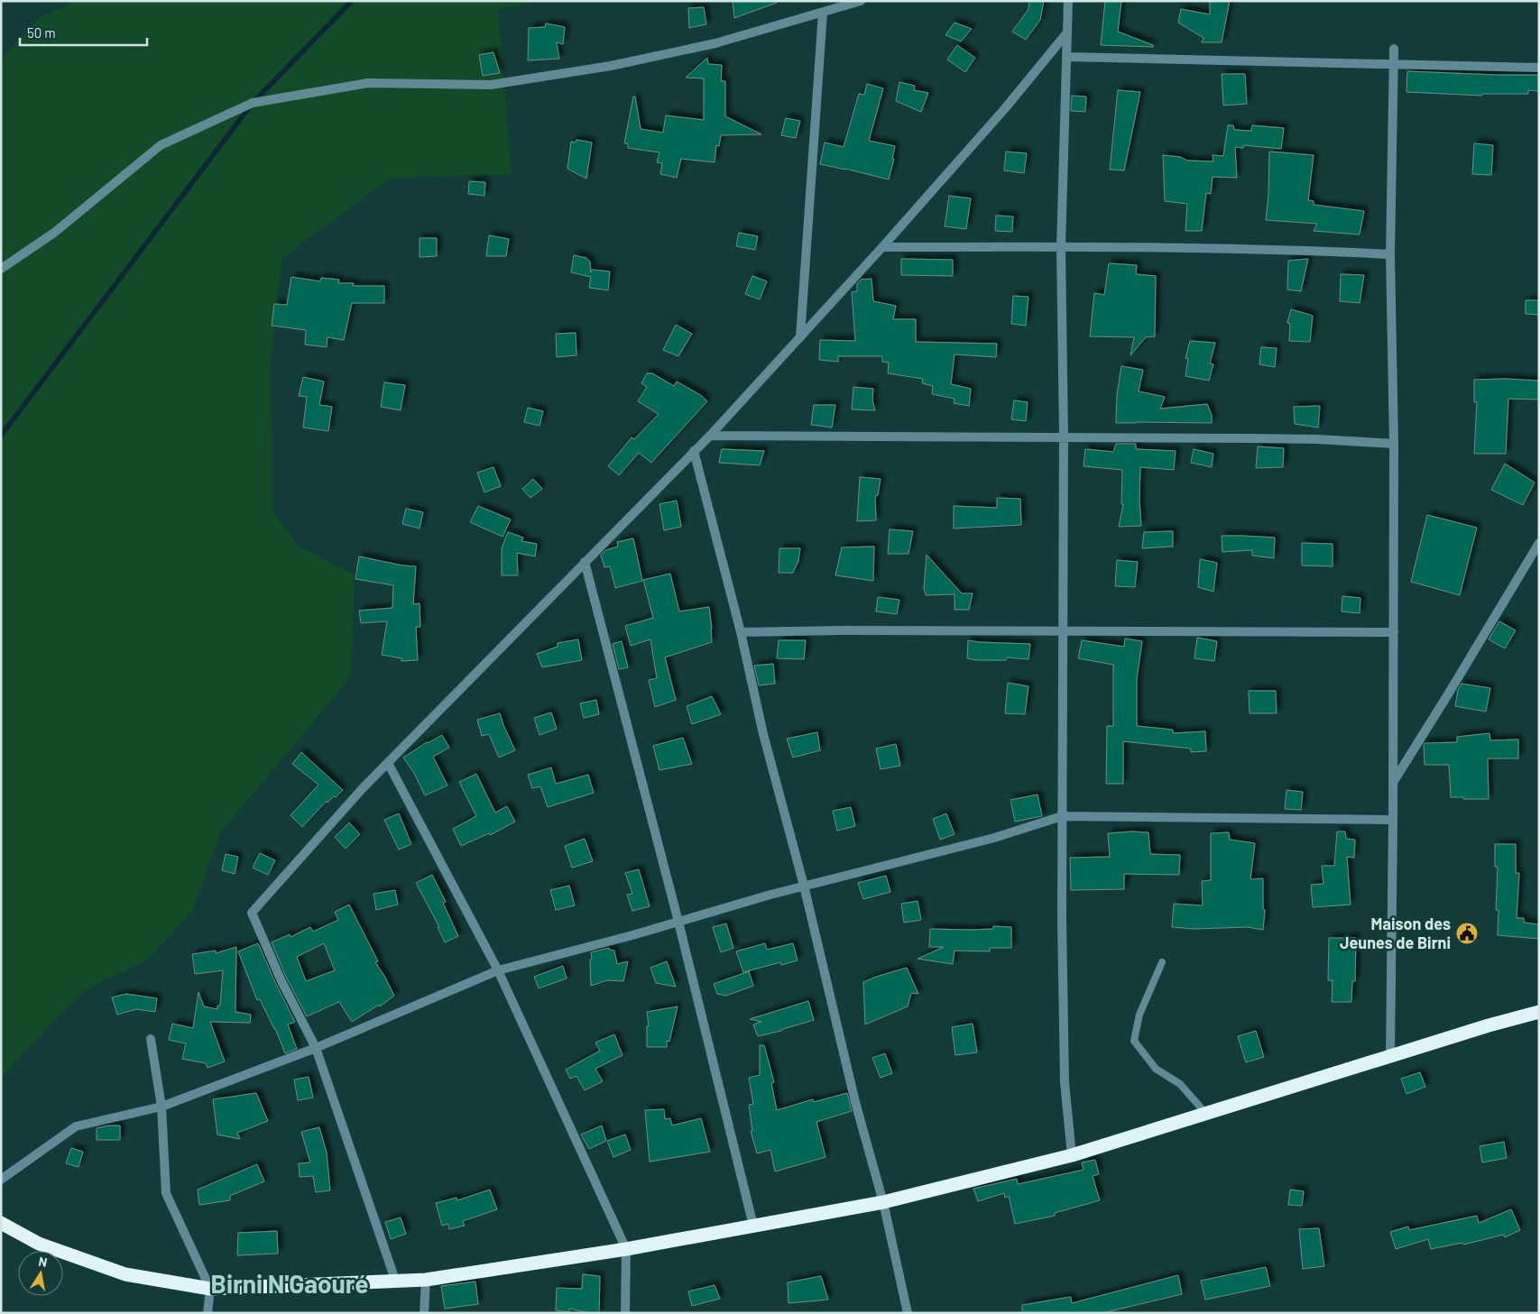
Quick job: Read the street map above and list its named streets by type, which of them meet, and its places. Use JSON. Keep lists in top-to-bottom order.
{
  "districts": ["Birni N'Gaouré"],
  "places": {
    "public building": ["Maison des Jeunes de Birni"]
  },
  "scale_bar": "50 m",
  "north": "top"
}
